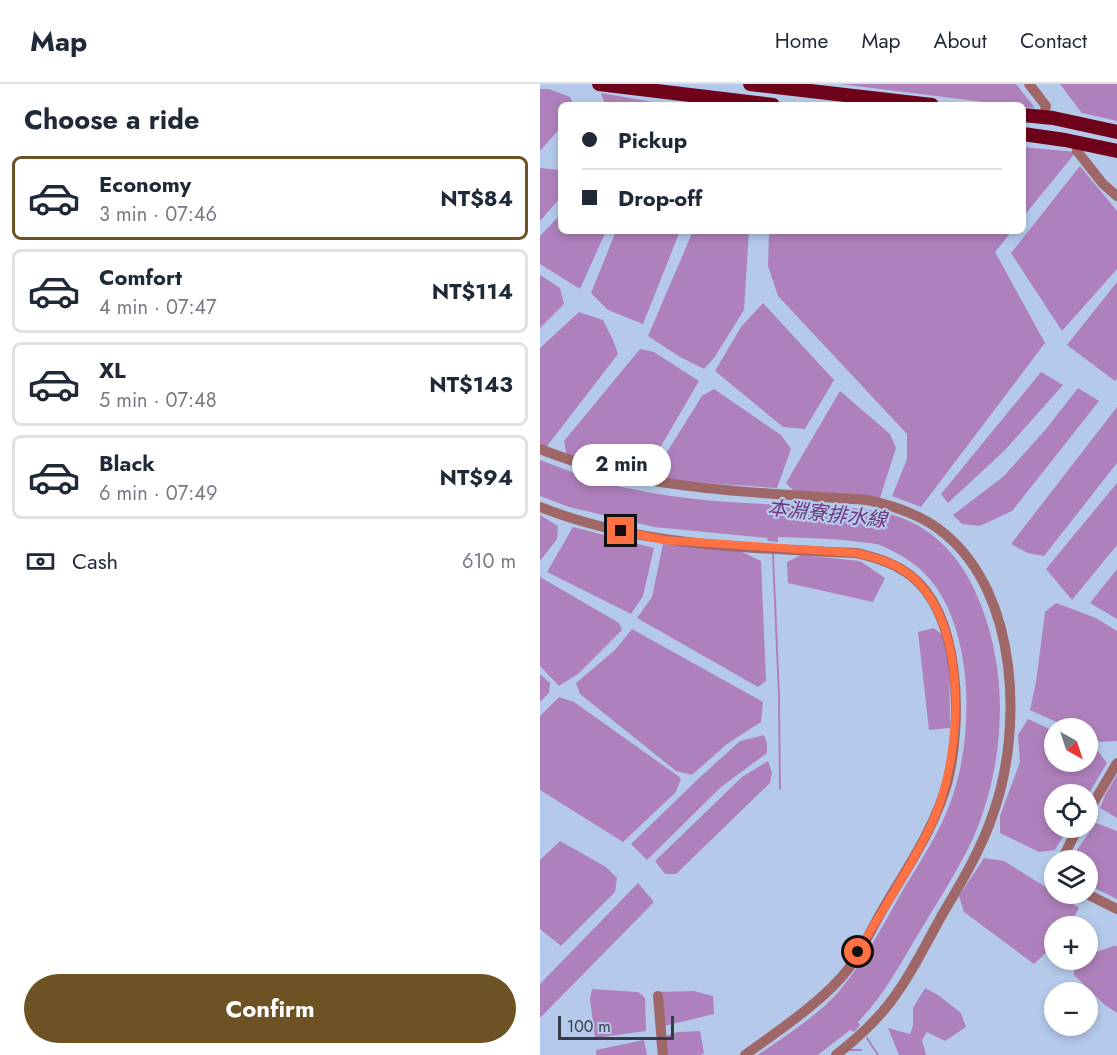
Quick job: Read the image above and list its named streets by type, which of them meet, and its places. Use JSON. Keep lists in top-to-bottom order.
{
  "water": ["本淵寮排水線"],
  "scale_bar": "100 m",
  "north": "bottom right",
  "page": {
    "header": "Map",
    "nav": [
      "Home",
      "Map",
      "About",
      "Contact"
    ],
    "heading": "Choose a ride",
    "banner": ["Pickup", "Drop-off"],
    "list": [
      {
        "name": "Economy",
        "note": "3 min · 07:46",
        "value": "NT$84"
      },
      {
        "name": "Comfort",
        "note": "4 min · 07:47",
        "value": "NT$114"
      },
      {
        "name": "XL",
        "note": "5 min · 07:48",
        "value": "NT$143"
      },
      {
        "name": "Black",
        "note": "6 min · 07:49",
        "value": "NT$94"
      }
    ],
    "bubble": "2 min",
    "pay": ["Cash", "610 m"],
    "map_buttons": ["+", "−"],
    "buttons": "Confirm",
    "scale": "100 m"
  }
}
